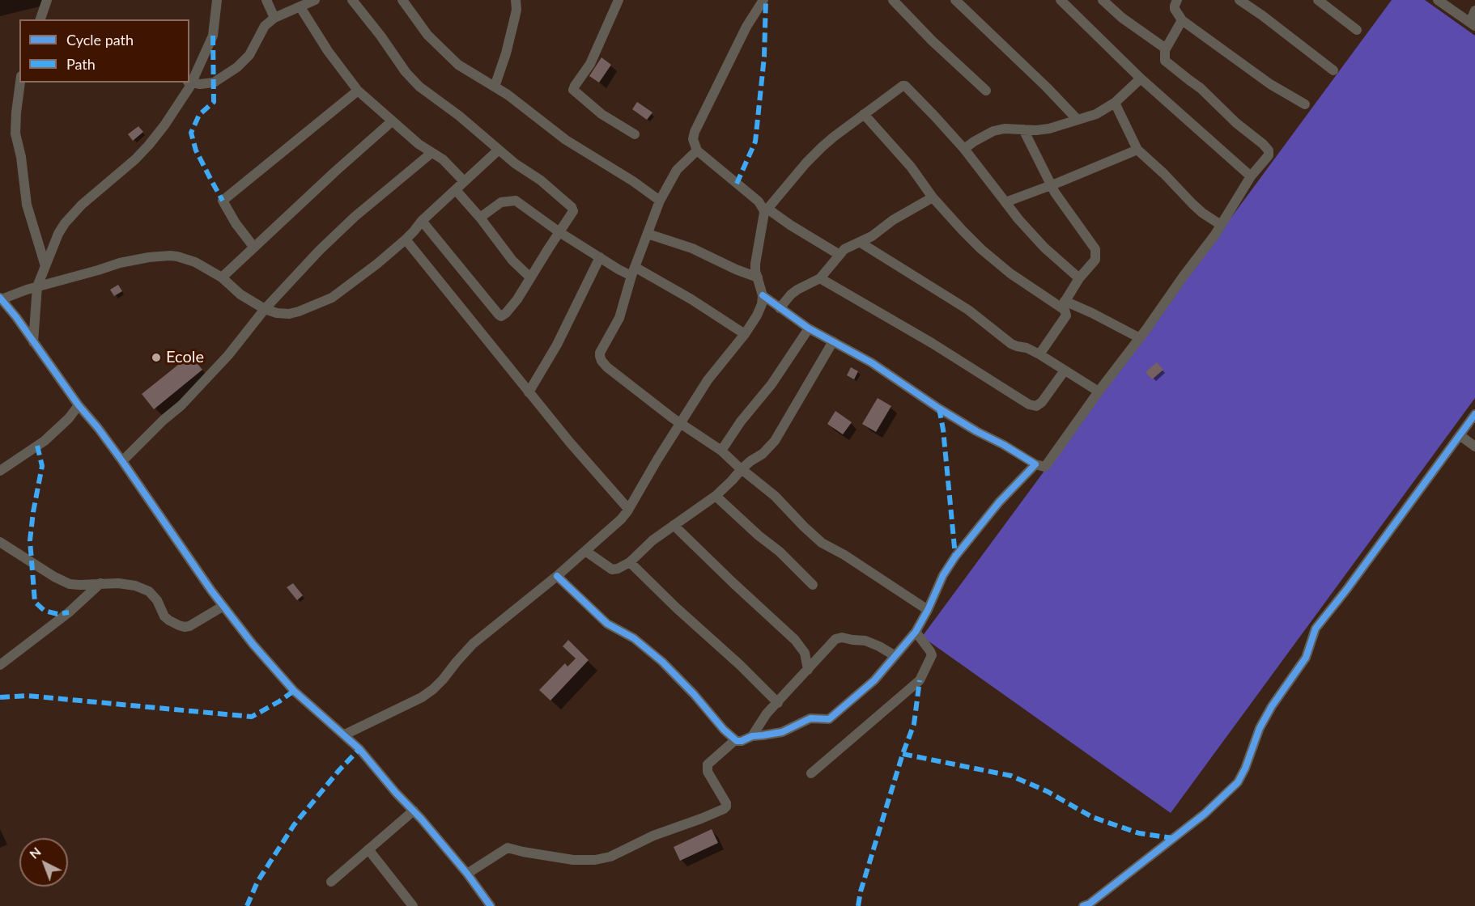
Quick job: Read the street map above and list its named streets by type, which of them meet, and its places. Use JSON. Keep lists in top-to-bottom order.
{
  "places": ["Ecole"],
  "legend": ["Cycle path", "Path"],
  "north": "top left"
}
